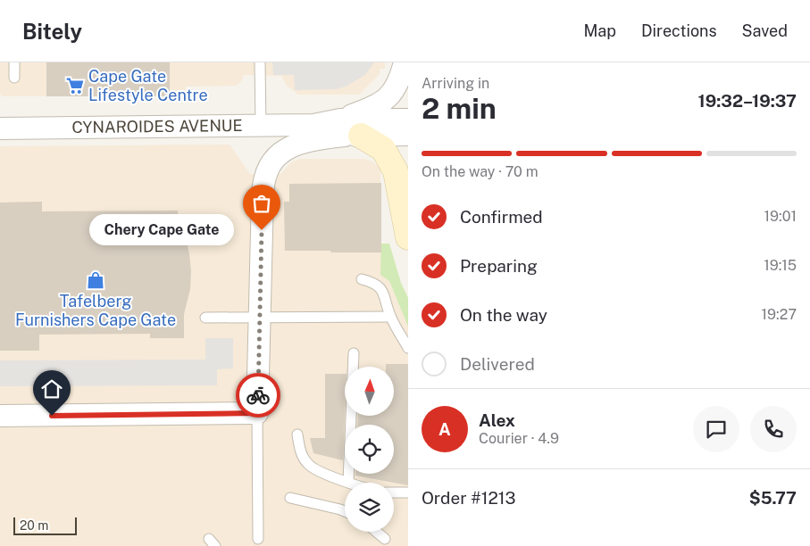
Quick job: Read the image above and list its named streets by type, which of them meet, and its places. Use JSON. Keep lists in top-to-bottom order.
{
  "streets": {
    "street": ["CYNAROIDES AVENUE"]
  },
  "places": {
    "supermarket": ["Cape Gate Lifestyle Centre"],
    "other": ["Chery Cape Gate"],
    "shop": ["Tafelberg Furnishers Cape Gate"]
  },
  "scale_bar": "20 m",
  "north": "top",
  "page": {
    "header": "Bitely",
    "nav": ["Map", "Directions", "Saved"],
    "heading": ["2 min", "Arriving in", "19:32–19:37"],
    "panel": [
      "Alex",
      "Courier · 4.9",
      "Order #1213",
      "$5.77"
    ],
    "bar": "On the way · 70 m",
    "list": [
      ["Confirmed", "19:01"],
      ["Preparing", "19:15"],
      ["On the way", "19:27"],
      "Delivered"
    ],
    "bubble": "Chery Cape Gate",
    "round": "A",
    "scale": "20 m"
  }
}
